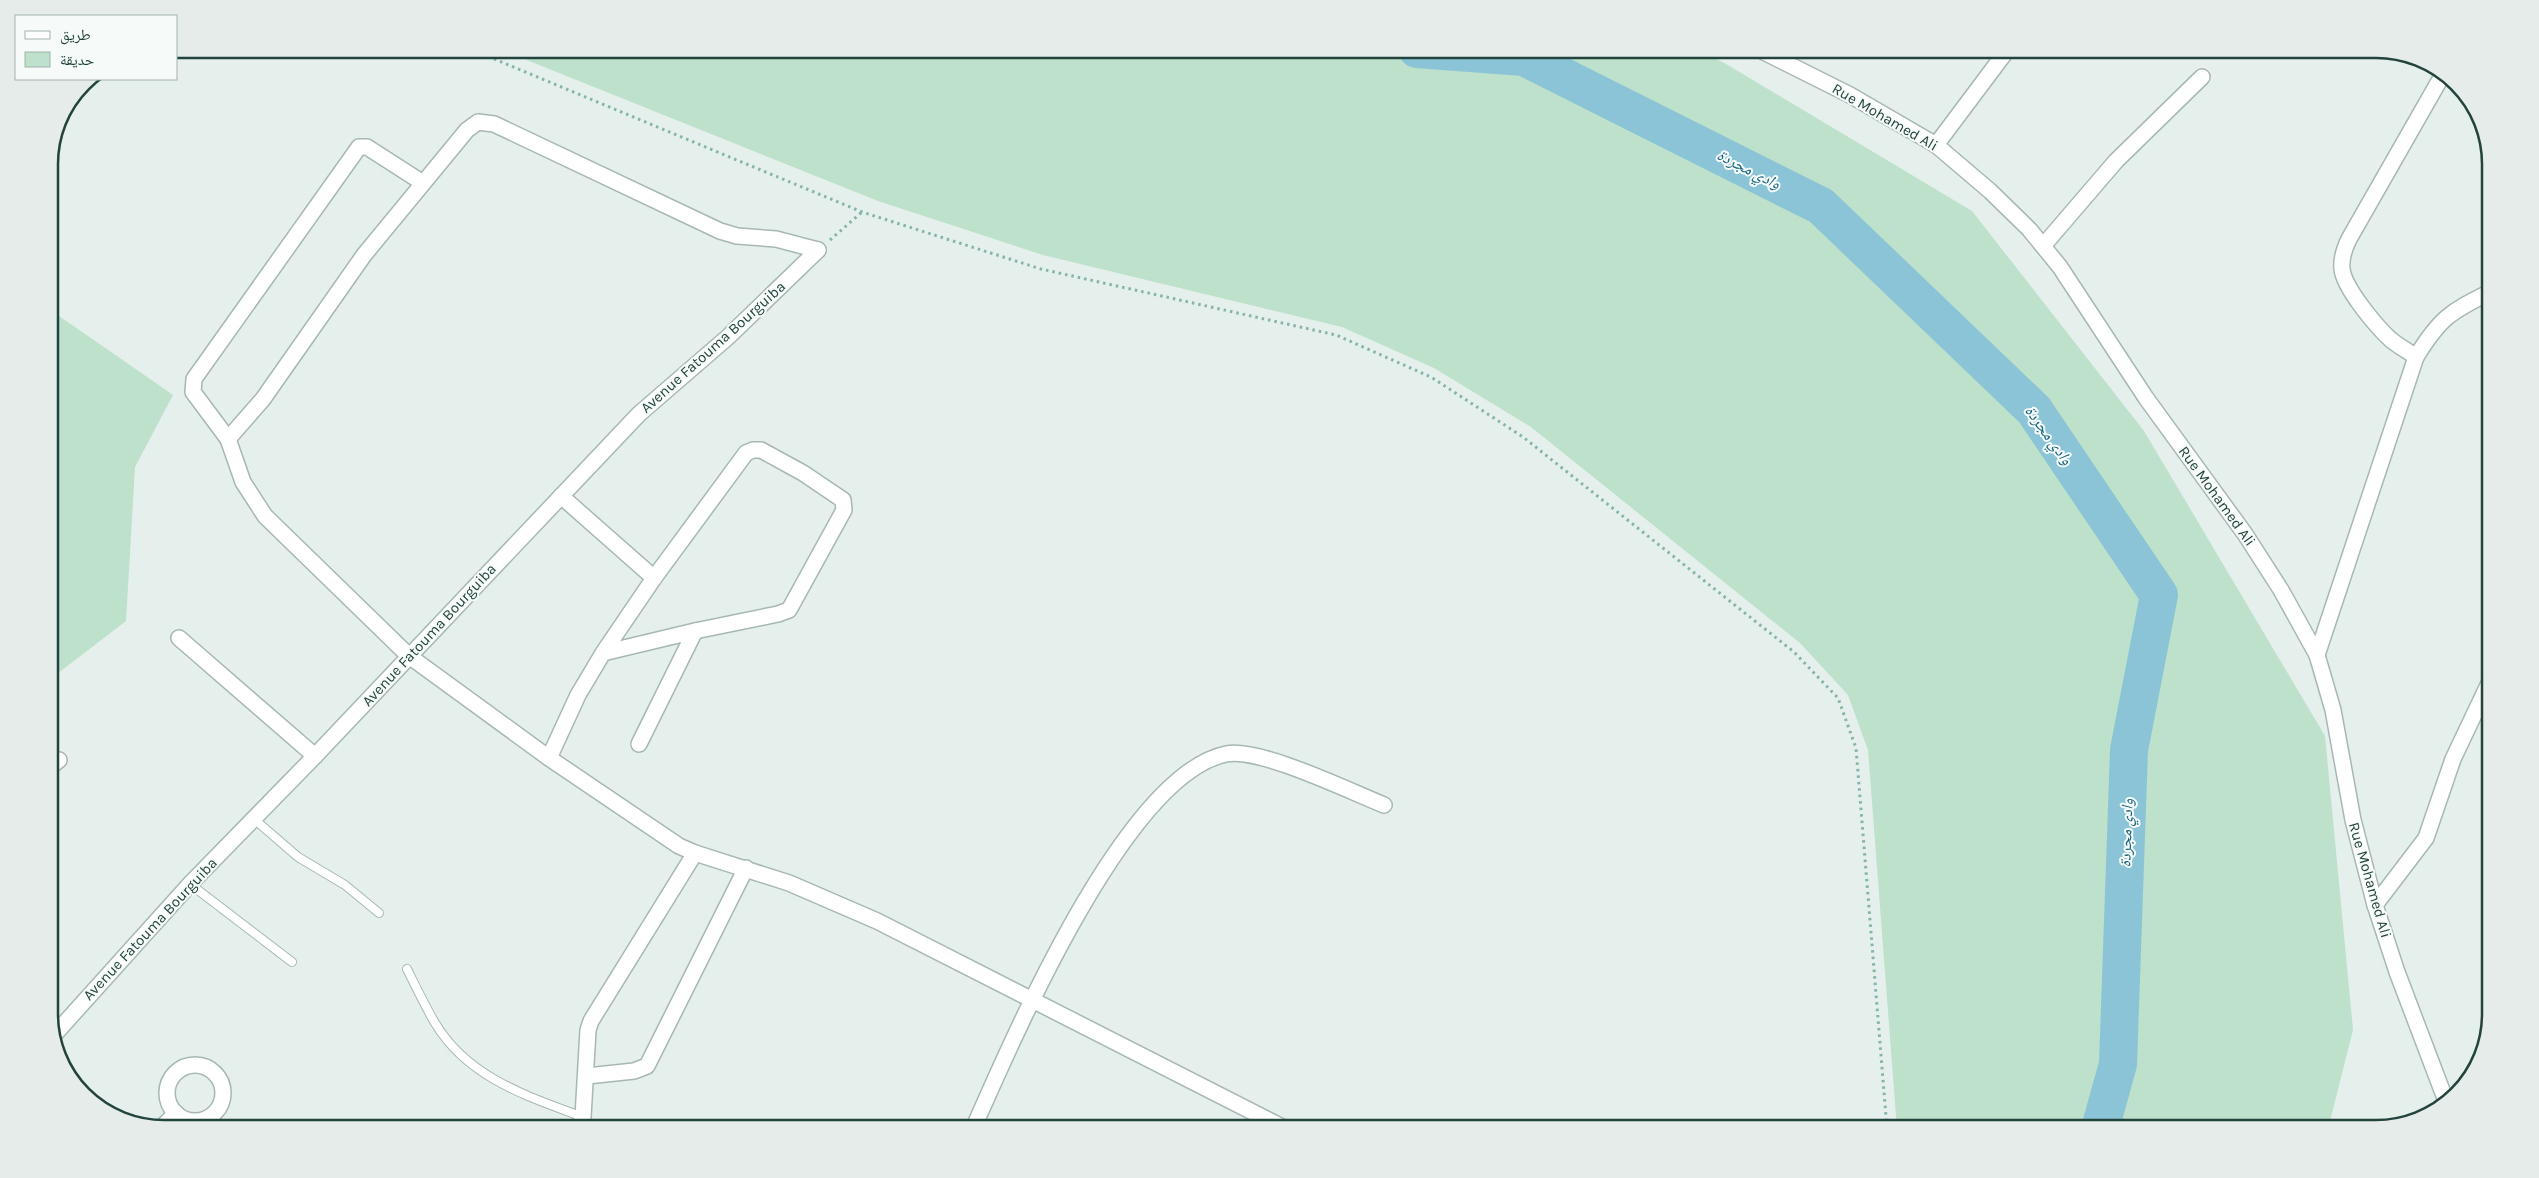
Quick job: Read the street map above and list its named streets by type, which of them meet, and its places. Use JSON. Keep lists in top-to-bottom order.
{
  "streets": {
    "street": ["Rue Mohamed Ali", "Avenue Fatouma Bourguiba"]
  },
  "water": ["وادي مجردة"],
  "legend": ["طريق", "حديقة"]
}
